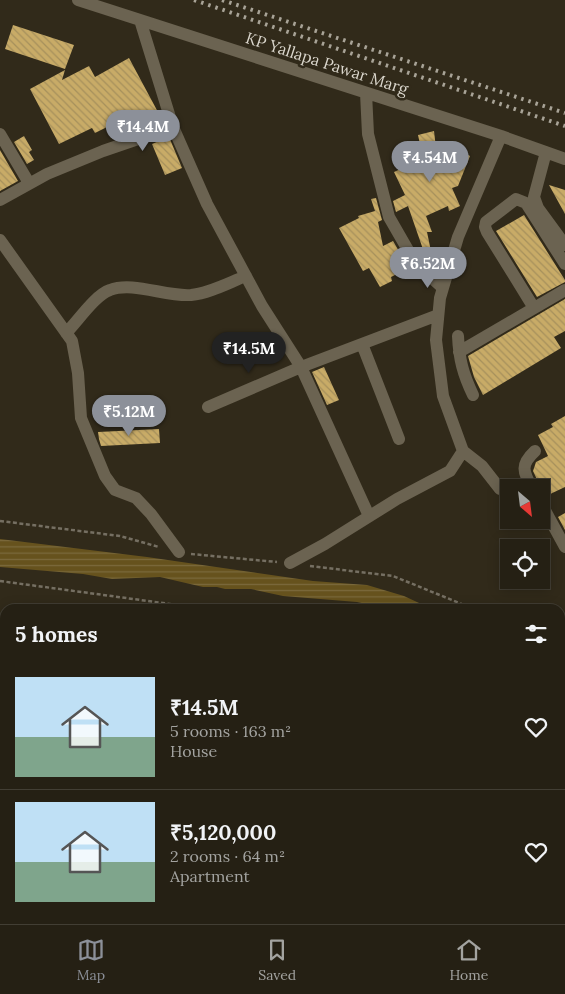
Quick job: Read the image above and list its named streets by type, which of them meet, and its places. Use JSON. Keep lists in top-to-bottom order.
{
  "streets": {
    "street": ["KP Yallapa Pawar Marg"]
  },
  "north": "bottom right",
  "page": {
    "price": [
      "₹14.4M",
      "₹4.54M",
      "₹6.52M",
      "₹14.5M",
      "₹5.12M"
    ],
    "heading": "5 homes",
    "list": [
      {
        "name": "₹14.5M",
        "note": "5 rooms · 163 m² · House"
      },
      {
        "name": "₹5,120,000",
        "note": "2 rooms · 64 m² · Apartment"
      }
    ],
    "tabs": ["Map", "Saved", "Home"]
  }
}
